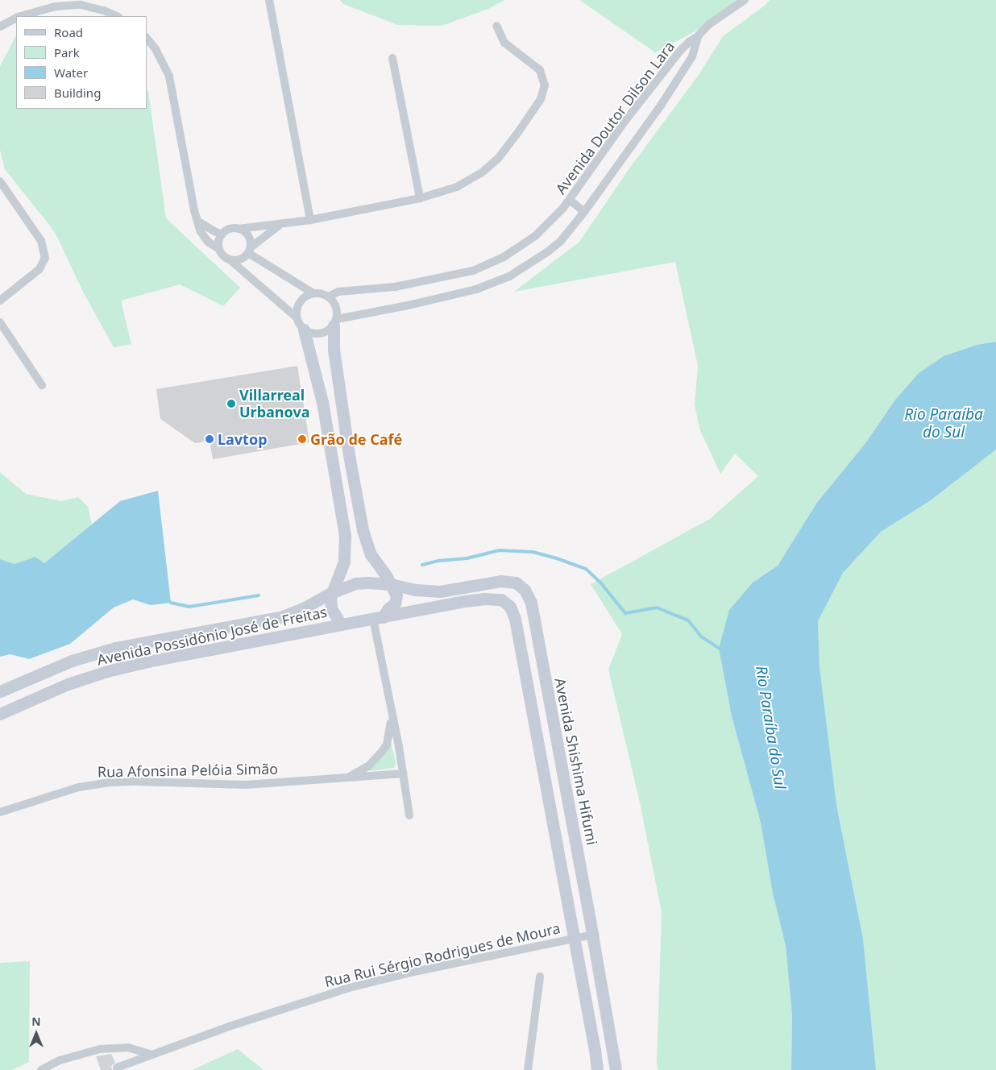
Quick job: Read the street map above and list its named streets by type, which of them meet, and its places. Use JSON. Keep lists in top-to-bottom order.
{
  "streets": {
    "street": [
      "Avenida Doutor Dilson Lara",
      "Avenida Possidônio José de Freitas",
      "Avenida Shishima Hifumi",
      "Rua Afonsina Pelóia Simão",
      "Rua Rui Sérgio Rodrigues de Moura"
    ]
  },
  "crossings": [
    ["Avenida Possidônio José de Freitas", "Avenida Shishima Hifumi"],
    ["Avenida Shishima Hifumi", "Rua Rui Sérgio Rodrigues de Moura"]
  ],
  "water": ["Rio Paraíba do Sul"],
  "places": ["Villarreal Urbanova", "Lavtop", "Grão de Café"],
  "legend": [
    "Road",
    "Park",
    "Water",
    "Building"
  ],
  "north": "top"
}
